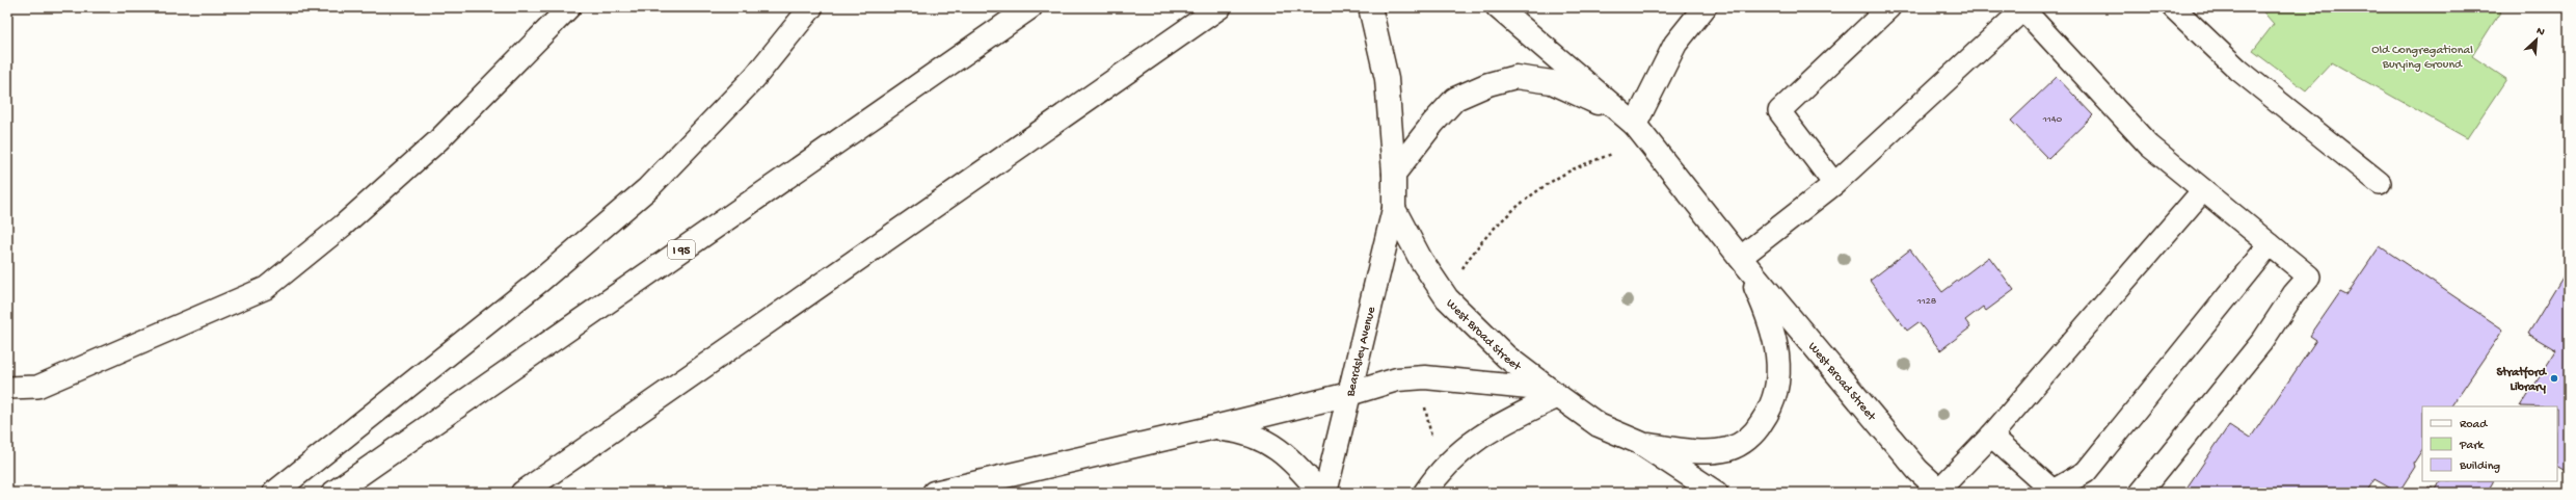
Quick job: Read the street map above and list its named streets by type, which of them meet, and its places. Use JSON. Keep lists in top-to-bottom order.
{
  "streets": {
    "main road": ["I 95", "West Broad Street", "Beardsley Avenue"]
  },
  "crossings": [
    ["West Broad Street", "Beardsley Avenue"]
  ],
  "parks": ["Old Congregational Burying Ground"],
  "places": ["Stratford Library"],
  "house_numbers": ["1140", "1128"],
  "legend": ["Road", "Park", "Building"],
  "north": "top right"
}
